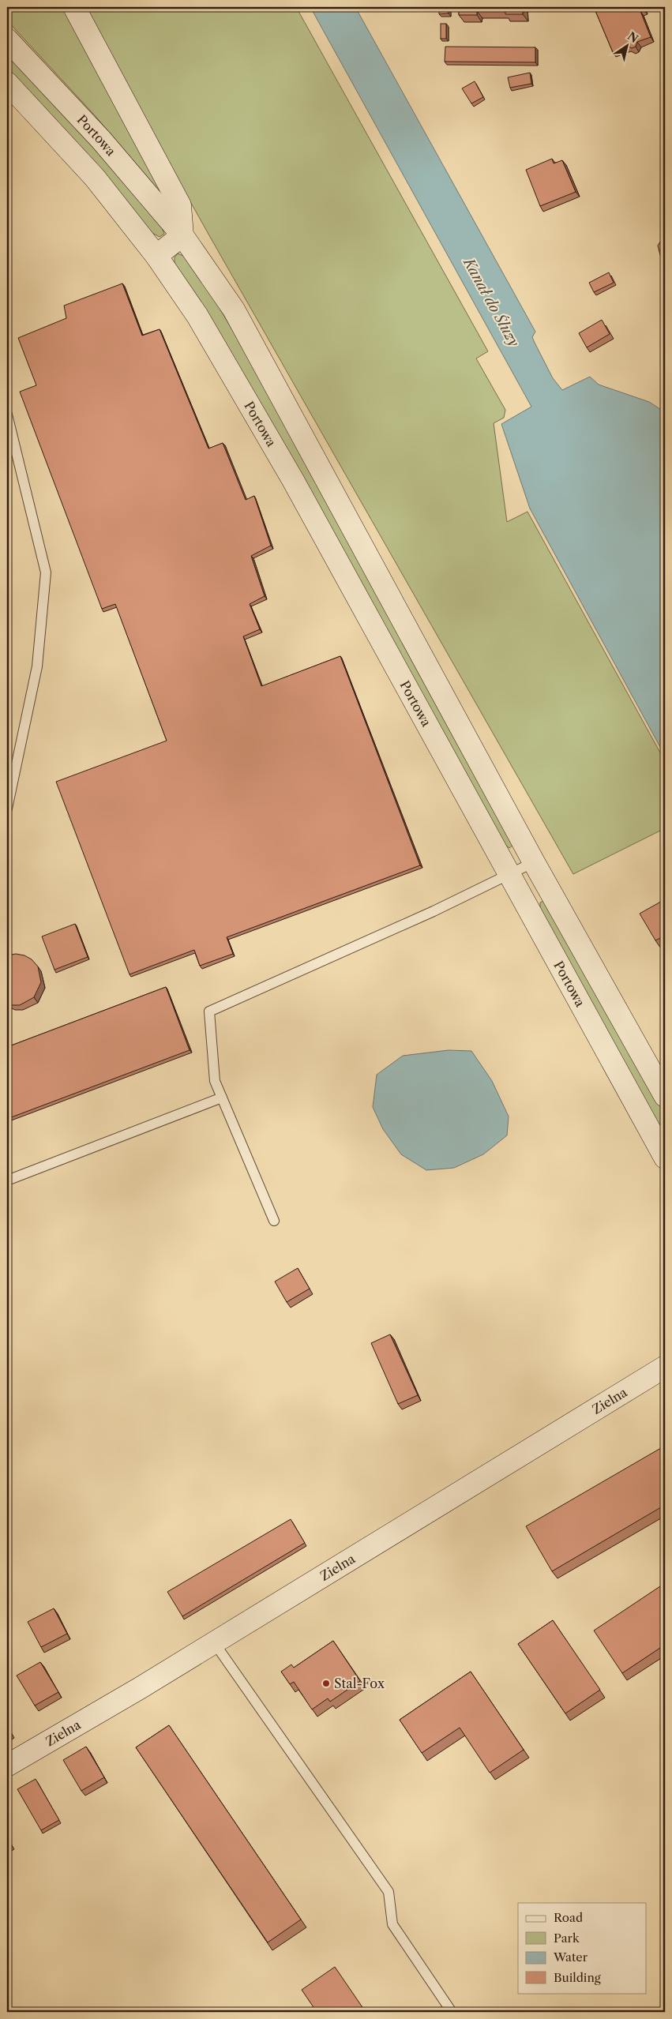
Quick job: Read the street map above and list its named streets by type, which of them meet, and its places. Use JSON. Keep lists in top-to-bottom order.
{
  "streets": {
    "street": ["Portowa", "Zielna"]
  },
  "water": ["Kanał do Śluzy"],
  "places": ["Stal-Fox"],
  "legend": [
    "Road",
    "Park",
    "Water",
    "Building"
  ],
  "north": "top right"
}
